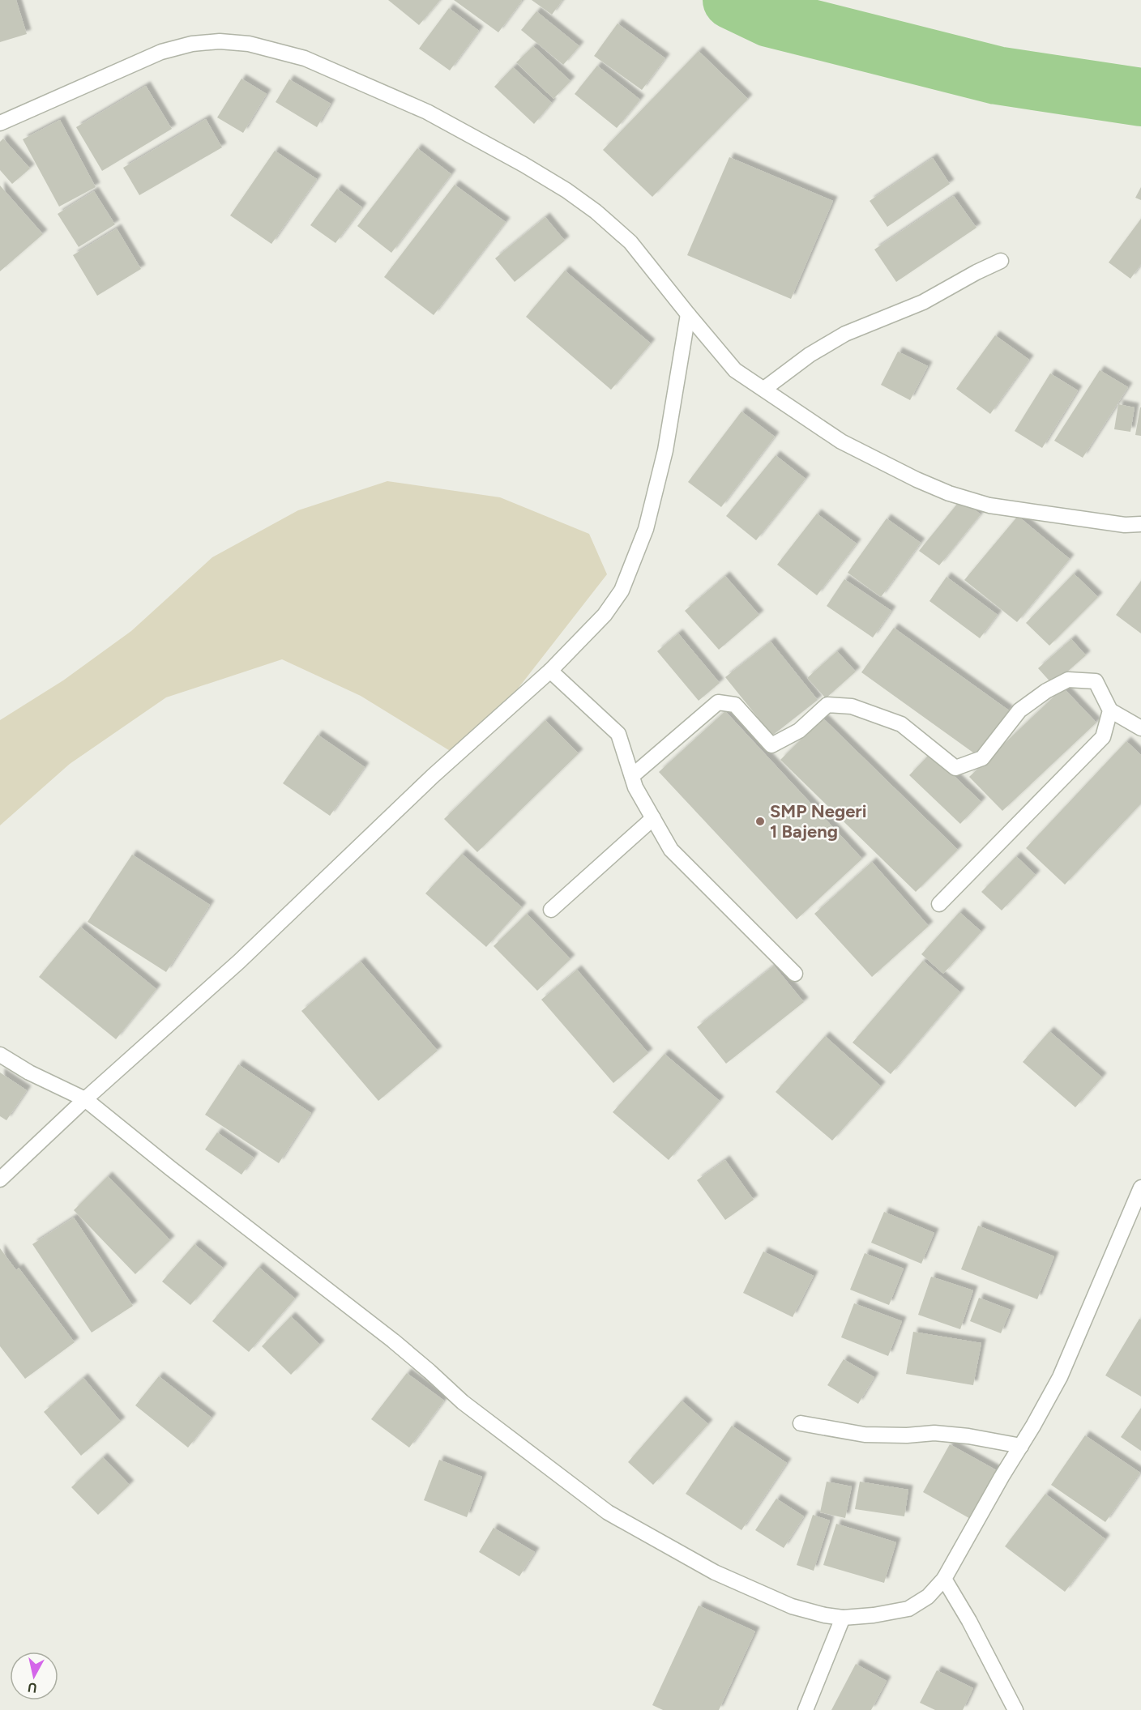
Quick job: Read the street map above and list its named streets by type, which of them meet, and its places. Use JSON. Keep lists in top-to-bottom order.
{
  "places": ["SMP Negeri 1 Bajeng"],
  "north": "bottom"
}
